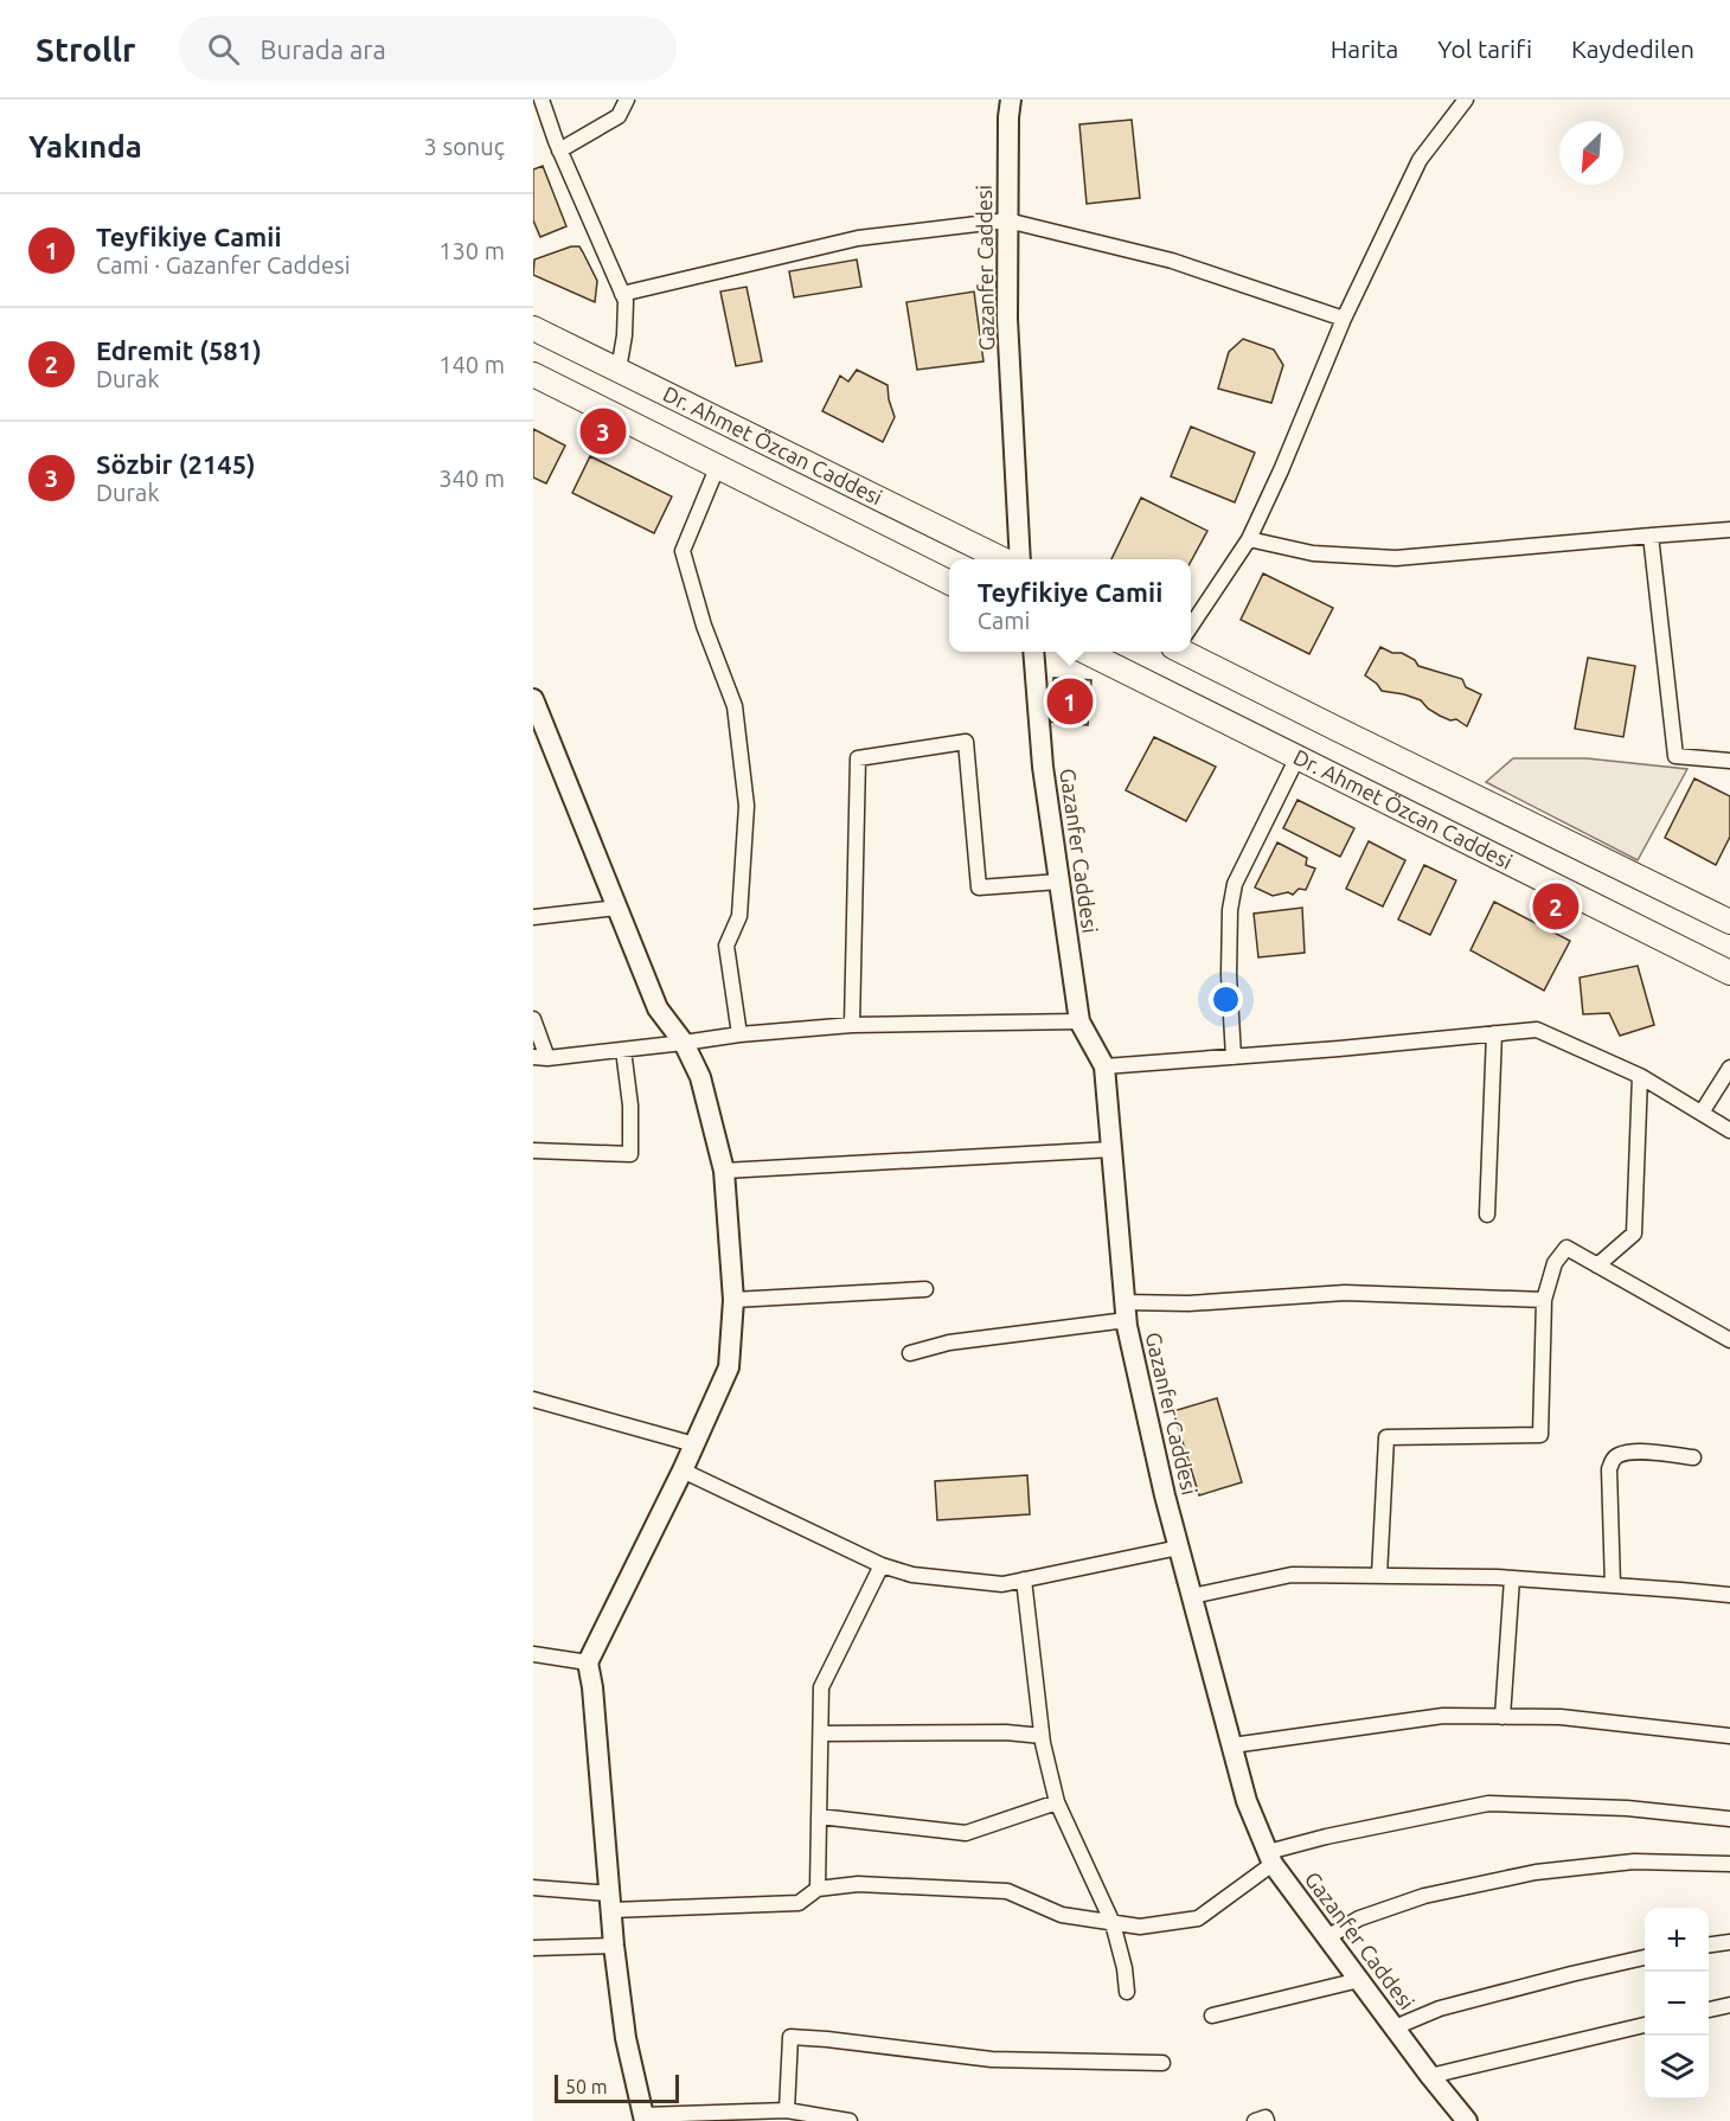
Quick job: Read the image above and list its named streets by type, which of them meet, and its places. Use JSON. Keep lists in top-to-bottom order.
{
  "streets": {
    "main road": ["Dr. Ahmet Özcan Caddesi"],
    "street": ["Gazanfer Caddesi"]
  },
  "scale_bar": "50 m",
  "north": "bottom left",
  "page": {
    "header": "Strollr",
    "search": "Burada ara",
    "nav": ["Harita", "Yol tarifi", "Kaydedilen"],
    "heading": ["Yakında", "3 sonuç"],
    "list": [
      {
        "mark": "1",
        "name": "Teyfikiye Camii",
        "note": "Cami · Gazanfer Caddesi",
        "value": "130 m"
      },
      {
        "mark": "2",
        "name": "Edremit (581)",
        "note": "Durak",
        "value": "140 m"
      },
      {
        "mark": "3",
        "name": "Sözbir (2145)",
        "note": "Durak",
        "value": "340 m"
      }
    ],
    "pins": ["3", "1", "2"],
    "popup": ["Teyfikiye Camii", "Cami"],
    "map_buttons": ["+", "−"],
    "scale": "50 m"
  }
}
